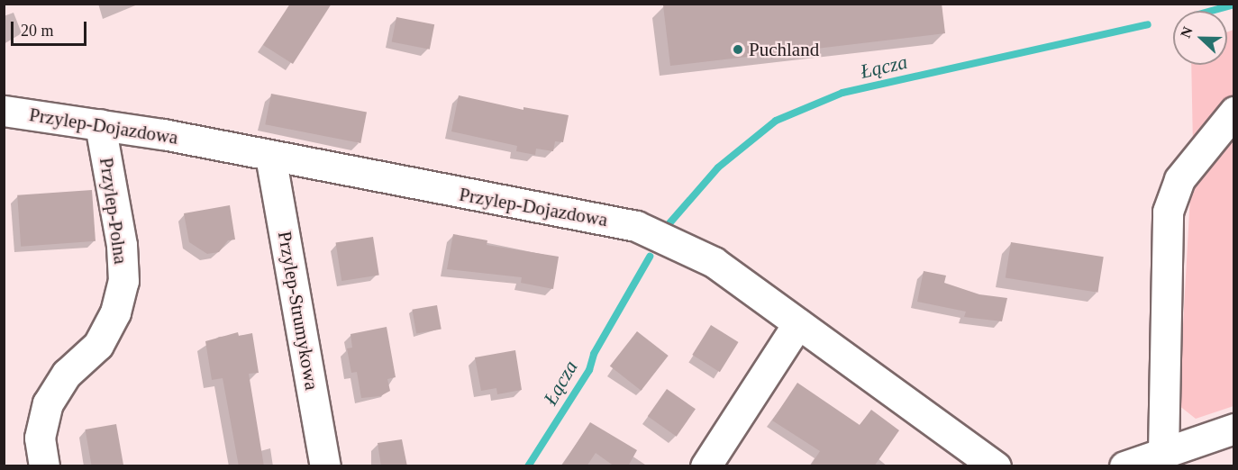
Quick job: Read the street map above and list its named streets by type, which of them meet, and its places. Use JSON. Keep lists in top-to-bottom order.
{
  "streets": {
    "street": ["Przylep-Dojazdowa", "Przylep-Polna", "Przylep-Strumykowa"]
  },
  "crossings": [
    ["Przylep-Dojazdowa", "Przylep-Polna"],
    ["Przylep-Dojazdowa", "Przylep-Strumykowa"]
  ],
  "water": ["Łącza"],
  "places": ["Puchland"],
  "scale_bar": "20 m",
  "north": "left"
}
